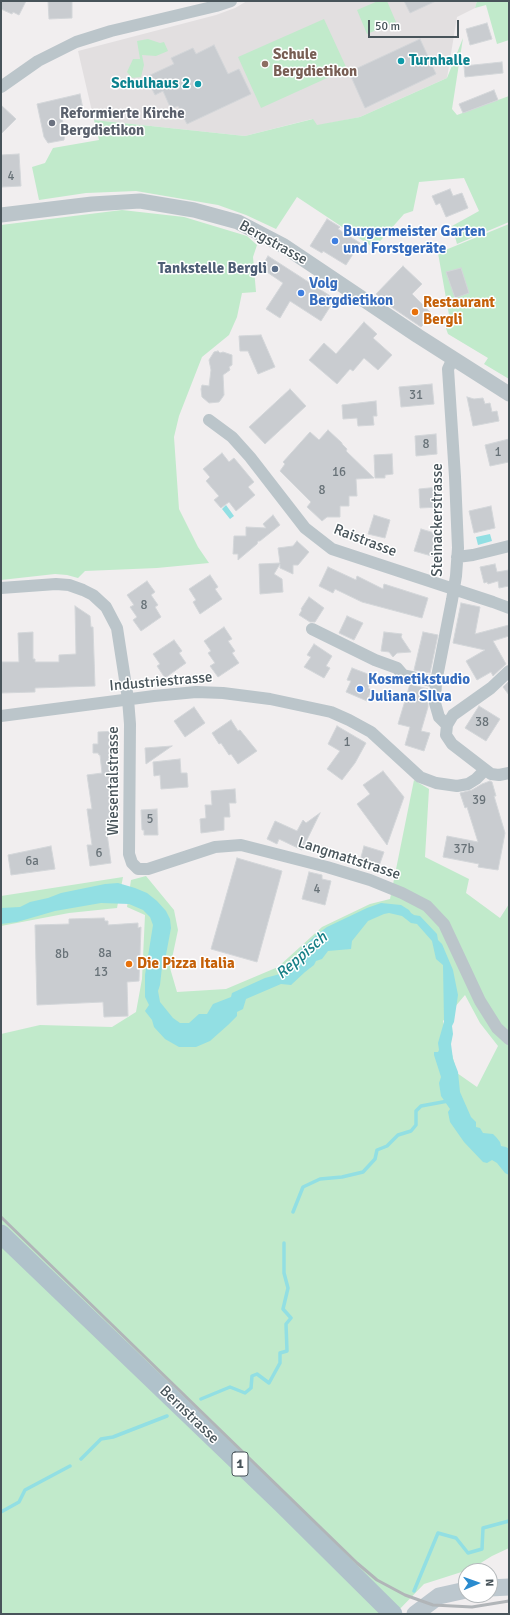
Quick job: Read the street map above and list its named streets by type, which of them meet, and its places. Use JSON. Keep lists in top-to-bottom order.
{
  "streets": {
    "main road": ["Bernstrasse", "1"],
    "street": [
      "Bergstrasse",
      "Steinackerstrasse",
      "Raistrasse",
      "Industriestrasse",
      "Wiesentalstrasse",
      "Langmattstrasse"
    ]
  },
  "crossings": [
    ["Bergstrasse", "Steinackerstrasse"],
    ["Steinackerstrasse", "Raistrasse"],
    ["Industriestrasse", "Wiesentalstrasse"],
    ["Wiesentalstrasse", "Langmattstrasse"]
  ],
  "water": ["Reppisch"],
  "places": [
    "Turnhalle",
    "Schule Bergdietikon",
    "Schulhaus 2",
    "Reformierte Kirche Bergdietikon",
    "Burgermeister Garten und Forstgeräte",
    "Tankstelle Bergli",
    "Volg Bergdietikon",
    "Restaurant Bergli",
    "Kosmetikstudio Juliana SIlva",
    "Die Pizza Italia"
  ],
  "house_numbers": [
    "4",
    "31",
    "8",
    "1",
    "16",
    "8",
    "8",
    "38",
    "1",
    "39",
    "5",
    "37b",
    "6",
    "6a",
    "4",
    "8a",
    "8b",
    "13"
  ],
  "scale_bar": "50 m",
  "north": "right"
}
